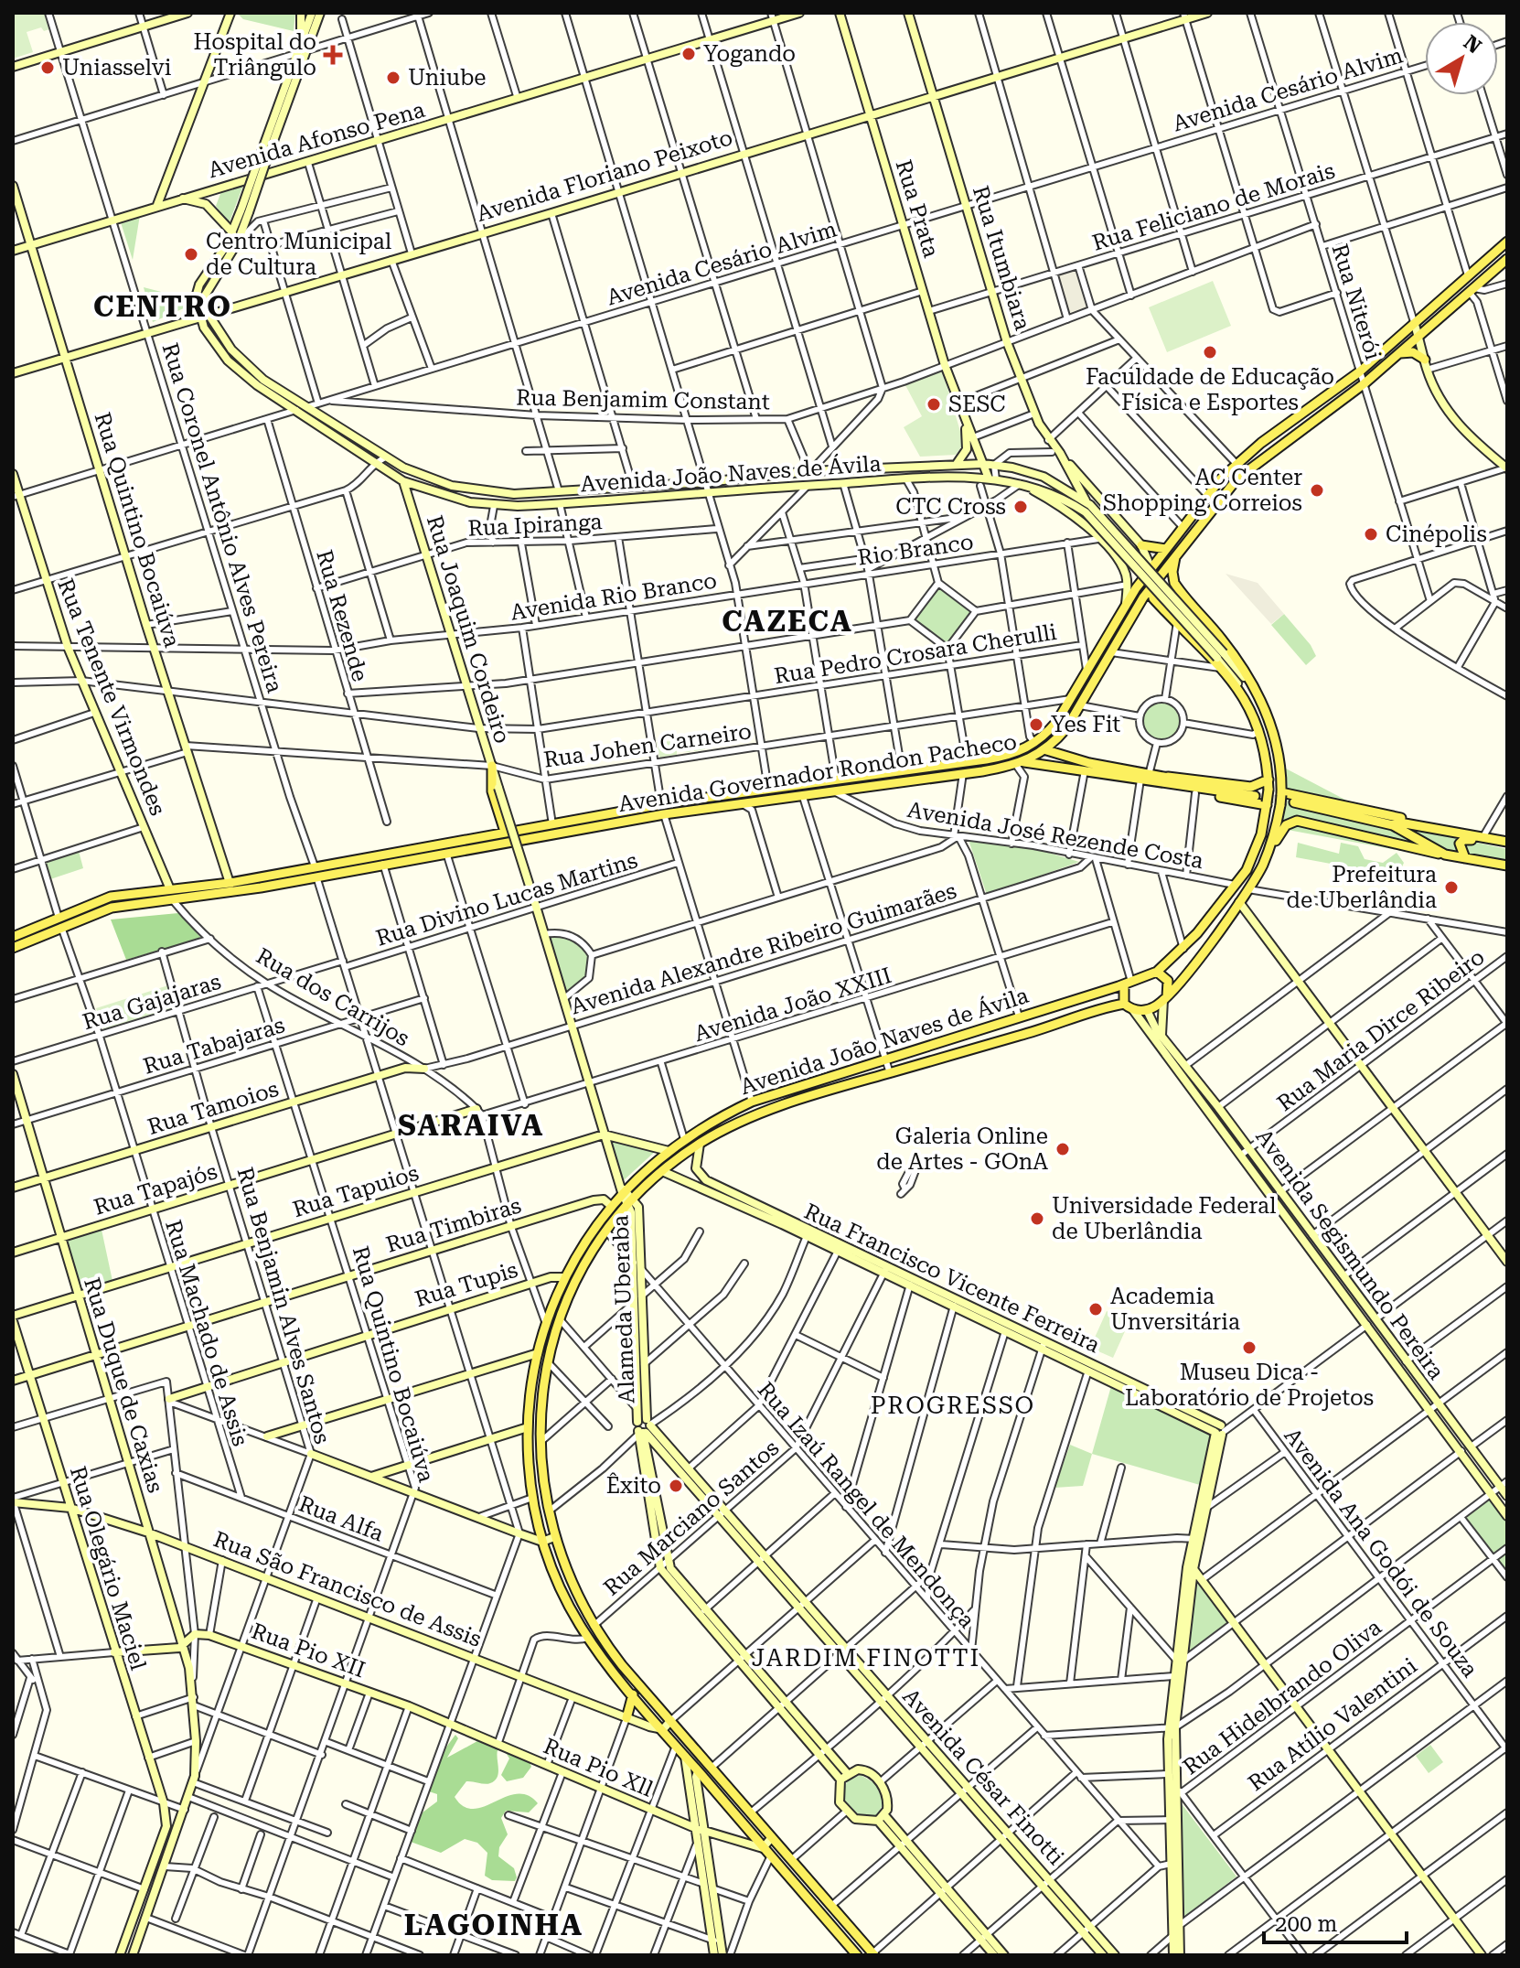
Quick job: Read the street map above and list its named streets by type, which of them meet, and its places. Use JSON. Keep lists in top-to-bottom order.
{
  "streets": {
    "main road": ["Avenida João Naves de Ávila", "Avenida Governador Rondon Pacheco"],
    "street": [
      "Avenida Cesário Alvim",
      "Avenida Afonso Pena",
      "Avenida Floriano Peixoto",
      "Rua Feliciano de Morais",
      "Rua Prata",
      "Rua Itumbiara",
      "Rua Niterói",
      "Rua Benjamim Constant",
      "Rua Coronel Antônio Alves Pereira",
      "Rua Ipiranga",
      "Rua Quintino Bocaiúva",
      "Rio Branco",
      "Avenida Rio Branco",
      "Rua Rezende",
      "Rua Joaquim Cordeiro",
      "Rua Pedro Crosara Cherulli",
      "Rua Tenente Virmondes",
      "Rua Johen Carneiro",
      "Avenida José Rezende Costa",
      "Rua Divino Lucas Martins",
      "Avenida Alexandre Ribeiro Guimarães",
      "Rua dos Carrijos",
      "Rua Gajajaras",
      "Avenida João XXIII",
      "Rua Maria Dirce Ribeiro",
      "Rua Tabajaras",
      "Rua Tamoios",
      "Rua Tapajós",
      "Rua Tapuios",
      "Rua Timbiras",
      "Avenida Segismundo Pereira",
      "Rua Francisco Vicente Ferreira",
      "Rua Tupis",
      "Rua Benjamin Alves Santos",
      "Alameda Uberaba",
      "Rua Machado de Assis",
      "Rua Duque de Caxias",
      "Rua Izaú Rangel de Mendonça",
      "Rua Marciano Santos",
      "Rua Alfa",
      "Avenida Ana Godói de Souza",
      "Rua Olegário Maciel",
      "Rua São Francisco de Assis",
      "Rua Pio XII",
      "Rua Hidelbrando Oliva",
      "Rua Atílio Valentini",
      "Rua Pio Xll",
      "Avenida César Finotti"
    ]
  },
  "crossings": [
    ["Avenida Cesário Alvim", "Rua Prata"],
    ["Avenida Cesário Alvim", "Rua Itumbiara"],
    ["Avenida Cesário Alvim", "Rua Niterói"],
    ["Avenida Cesário Alvim", "Rua Benjamim Constant"],
    ["Avenida Cesário Alvim", "Avenida João Naves de Ávila"],
    ["Avenida Cesário Alvim", "Rua Coronel Antônio Alves Pereira"],
    ["Avenida Cesário Alvim", "Rua Quintino Bocaiúva"],
    ["Avenida Cesário Alvim", "Rua Rezende"],
    ["Avenida Cesário Alvim", "Rua Tenente Virmondes"],
    ["Avenida Afonso Pena", "Rua Coronel Antônio Alves Pereira"],
    ["Avenida Afonso Pena", "Rua Quintino Bocaiúva"],
    ["Avenida Floriano Peixoto", "Rua Prata"],
    ["Avenida Floriano Peixoto", "Rua Itumbiara"],
    ["Avenida Floriano Peixoto", "Avenida João Naves de Ávila"],
    ["Avenida Floriano Peixoto", "Rua Coronel Antônio Alves Pereira"],
    ["Avenida Floriano Peixoto", "Rua Quintino Bocaiúva"],
    ["Rua Feliciano de Morais", "Rua Prata"],
    ["Rua Feliciano de Morais", "Rua Itumbiara"],
    ["Rua Feliciano de Morais", "Rua Niterói"],
    ["Rua Prata", "Rua Benjamim Constant"],
    ["Rua Prata", "Avenida João Naves de Ávila"],
    ["Rua Itumbiara", "Rua Benjamim Constant"],
    ["Rua Itumbiara", "Avenida João Naves de Ávila"],
    ["Rua Niterói", "Rua Benjamim Constant"],
    ["Rua Niterói", "Avenida Governador Rondon Pacheco"],
    ["Avenida João Naves de Ávila", "Rua Joaquim Cordeiro"],
    ["Avenida João Naves de Ávila", "Avenida Governador Rondon Pacheco"],
    ["Avenida João Naves de Ávila", "Avenida José Rezende Costa"],
    ["Avenida João Naves de Ávila", "Rua Timbiras"],
    ["Avenida João Naves de Ávila", "Avenida Segismundo Pereira"],
    ["Avenida João Naves de Ávila", "Rua Francisco Vicente Ferreira"],
    ["Avenida João Naves de Ávila", "Rua Tupis"],
    ["Avenida João Naves de Ávila", "Alameda Uberaba"],
    ["Avenida João Naves de Ávila", "Rua Izaú Rangel de Mendonça"],
    ["Avenida João Naves de Ávila", "Rua Marciano Santos"],
    ["Avenida João Naves de Ávila", "Rua São Francisco de Assis"],
    ["Avenida João Naves de Ávila", "Rua Pio Xll"],
    ["Rua Coronel Antônio Alves Pereira", "Avenida Rio Branco"],
    ["Rua Coronel Antônio Alves Pereira", "Rua Pedro Crosara Cherulli"],
    ["Rua Coronel Antônio Alves Pereira", "Rua Johen Carneiro"],
    ["Rua Coronel Antônio Alves Pereira", "Avenida Governador Rondon Pacheco"],
    ["Rua Ipiranga", "Rua Rezende"],
    ["Rua Ipiranga", "Rua Joaquim Cordeiro"],
    ["Rua Quintino Bocaiúva", "Avenida Rio Branco"],
    ["Rua Quintino Bocaiúva", "Rua Pedro Crosara Cherulli"],
    ["Rua Quintino Bocaiúva", "Rua Johen Carneiro"],
    ["Rua Quintino Bocaiúva", "Avenida Governador Rondon Pacheco"],
    ["Rua Quintino Bocaiúva", "Rua Gajajaras"],
    ["Rua Quintino Bocaiúva", "Rua Tabajaras"],
    ["Rua Quintino Bocaiúva", "Rua Tamoios"],
    ["Rua Quintino Bocaiúva", "Rua Tapajós"],
    ["Rua Quintino Bocaiúva", "Rua Tapuios"],
    ["Rua Quintino Bocaiúva", "Rua Timbiras"],
    ["Rua Quintino Bocaiúva", "Rua Tupis"],
    ["Rua Quintino Bocaiúva", "Rua Alfa"],
    ["Rua Quintino Bocaiúva", "Rua São Francisco de Assis"],
    ["Rua Quintino Bocaiúva", "Rua Pio XII"],
    ["Rio Branco", "Avenida Rio Branco"],
    ["Avenida Rio Branco", "Rua Rezende"],
    ["Avenida Rio Branco", "Rua Joaquim Cordeiro"],
    ["Avenida Rio Branco", "Rua Tenente Virmondes"],
    ["Rua Rezende", "Rua Pedro Crosara Cherulli"],
    ["Rua Rezende", "Rua Johen Carneiro"],
    ["Rua Joaquim Cordeiro", "Rua Pedro Crosara Cherulli"],
    ["Rua Joaquim Cordeiro", "Rua Johen Carneiro"],
    ["Rua Joaquim Cordeiro", "Rua Divino Lucas Martins"],
    ["Rua Joaquim Cordeiro", "Avenida Alexandre Ribeiro Guimarães"],
    ["Rua Joaquim Cordeiro", "Avenida João XXIII"],
    ["Rua Joaquim Cordeiro", "Rua Tapuios"],
    ["Rua Pedro Crosara Cherulli", "Rua Tenente Virmondes"],
    ["Rua Tenente Virmondes", "Avenida Governador Rondon Pacheco"],
    ["Rua Johen Carneiro", "Avenida Governador Rondon Pacheco"],
    ["Avenida Governador Rondon Pacheco", "Avenida José Rezende Costa"],
    ["Avenida Governador Rondon Pacheco", "Rua dos Carrijos"],
    ["Avenida Governador Rondon Pacheco", "Rua Machado de Assis"],
    ["Avenida José Rezende Costa", "Avenida Alexandre Ribeiro Guimarães"],
    ["Rua Divino Lucas Martins", "Rua Gajajaras"],
    ["Avenida Alexandre Ribeiro Guimarães", "Rua dos Carrijos"],
    ["Avenida Alexandre Ribeiro Guimarães", "Rua Tamoios"],
    ["Rua dos Carrijos", "Rua Gajajaras"],
    ["Rua dos Carrijos", "Avenida João XXIII"],
    ["Rua dos Carrijos", "Rua Tabajaras"],
    ["Rua dos Carrijos", "Rua Tamoios"],
    ["Rua dos Carrijos", "Rua Tapajós"],
    ["Rua Gajajaras", "Rua Benjamin Alves Santos"],
    ["Rua Gajajaras", "Rua Machado de Assis"],
    ["Avenida João XXIII", "Rua Tapajós"],
    ["Rua Maria Dirce Ribeiro", "Avenida Segismundo Pereira"],
    ["Rua Tabajaras", "Rua Benjamin Alves Santos"],
    ["Rua Tabajaras", "Rua Machado de Assis"],
    ["Rua Tabajaras", "Rua Duque de Caxias"],
    ["Rua Tamoios", "Rua Benjamin Alves Santos"],
    ["Rua Tamoios", "Rua Machado de Assis"],
    ["Rua Tamoios", "Rua Duque de Caxias"],
    ["Rua Tapajós", "Rua Benjamin Alves Santos"],
    ["Rua Tapajós", "Rua Machado de Assis"],
    ["Rua Tapajós", "Rua Duque de Caxias"],
    ["Rua Tapuios", "Rua Benjamin Alves Santos"],
    ["Rua Tapuios", "Rua Machado de Assis"],
    ["Rua Tapuios", "Rua Duque de Caxias"],
    ["Rua Tapuios", "Rua Olegário Maciel"],
    ["Rua Timbiras", "Rua Benjamin Alves Santos"],
    ["Rua Timbiras", "Rua Machado de Assis"],
    ["Rua Timbiras", "Rua Duque de Caxias"],
    ["Rua Timbiras", "Rua Olegário Maciel"],
    ["Rua Francisco Vicente Ferreira", "Rua Marciano Santos"],
    ["Rua Tupis", "Rua Benjamin Alves Santos"],
    ["Rua Tupis", "Rua Machado de Assis"],
    ["Rua Benjamin Alves Santos", "Rua Duque de Caxias"],
    ["Rua Benjamin Alves Santos", "Rua Alfa"],
    ["Rua Benjamin Alves Santos", "Rua São Francisco de Assis"],
    ["Rua Benjamin Alves Santos", "Rua Pio XII"],
    ["Alameda Uberaba", "Rua Izaú Rangel de Mendonça"],
    ["Alameda Uberaba", "Rua Marciano Santos"],
    ["Alameda Uberaba", "Avenida César Finotti"],
    ["Rua Machado de Assis", "Rua Alfa"],
    ["Rua Duque de Caxias", "Rua São Francisco de Assis"],
    ["Rua Izaú Rangel de Mendonça", "Rua Marciano Santos"],
    ["Rua Marciano Santos", "Avenida César Finotti"],
    ["Avenida Ana Godói de Souza", "Rua Hidelbrando Oliva"],
    ["Avenida Ana Godói de Souza", "Rua Atílio Valentini"],
    ["Rua Olegário Maciel", "Rua São Francisco de Assis"],
    ["Rua Pio XII", "Rua Pio Xll"]
  ],
  "districts": [
    "CENTRO",
    "CAZECA",
    "SARAIVA",
    "PROGRESSO",
    "JARDIM FINOTTI",
    "LAGOINHA"
  ],
  "places": {
    "other": [
      "Yogando",
      "Uniasselvi",
      "Uniube",
      "Centro Municipal de Cultura",
      "Faculdade de Educação Física e Esportes",
      "SESC",
      "AC Center Shopping Correios",
      "CTC Cross",
      "Cinépolis",
      "Yes Fit",
      "Prefeitura de Uberlândia",
      "Galeria Online de Artes - GOnA",
      "Universidade Federal de Uberlândia",
      "Academia Unversitária",
      "Museu Dica - Laboratório de Projetos",
      "Êxito"
    ],
    "health": ["Hospital do Triângulo"]
  },
  "scale_bar": "200 m",
  "north": "top right"
}
